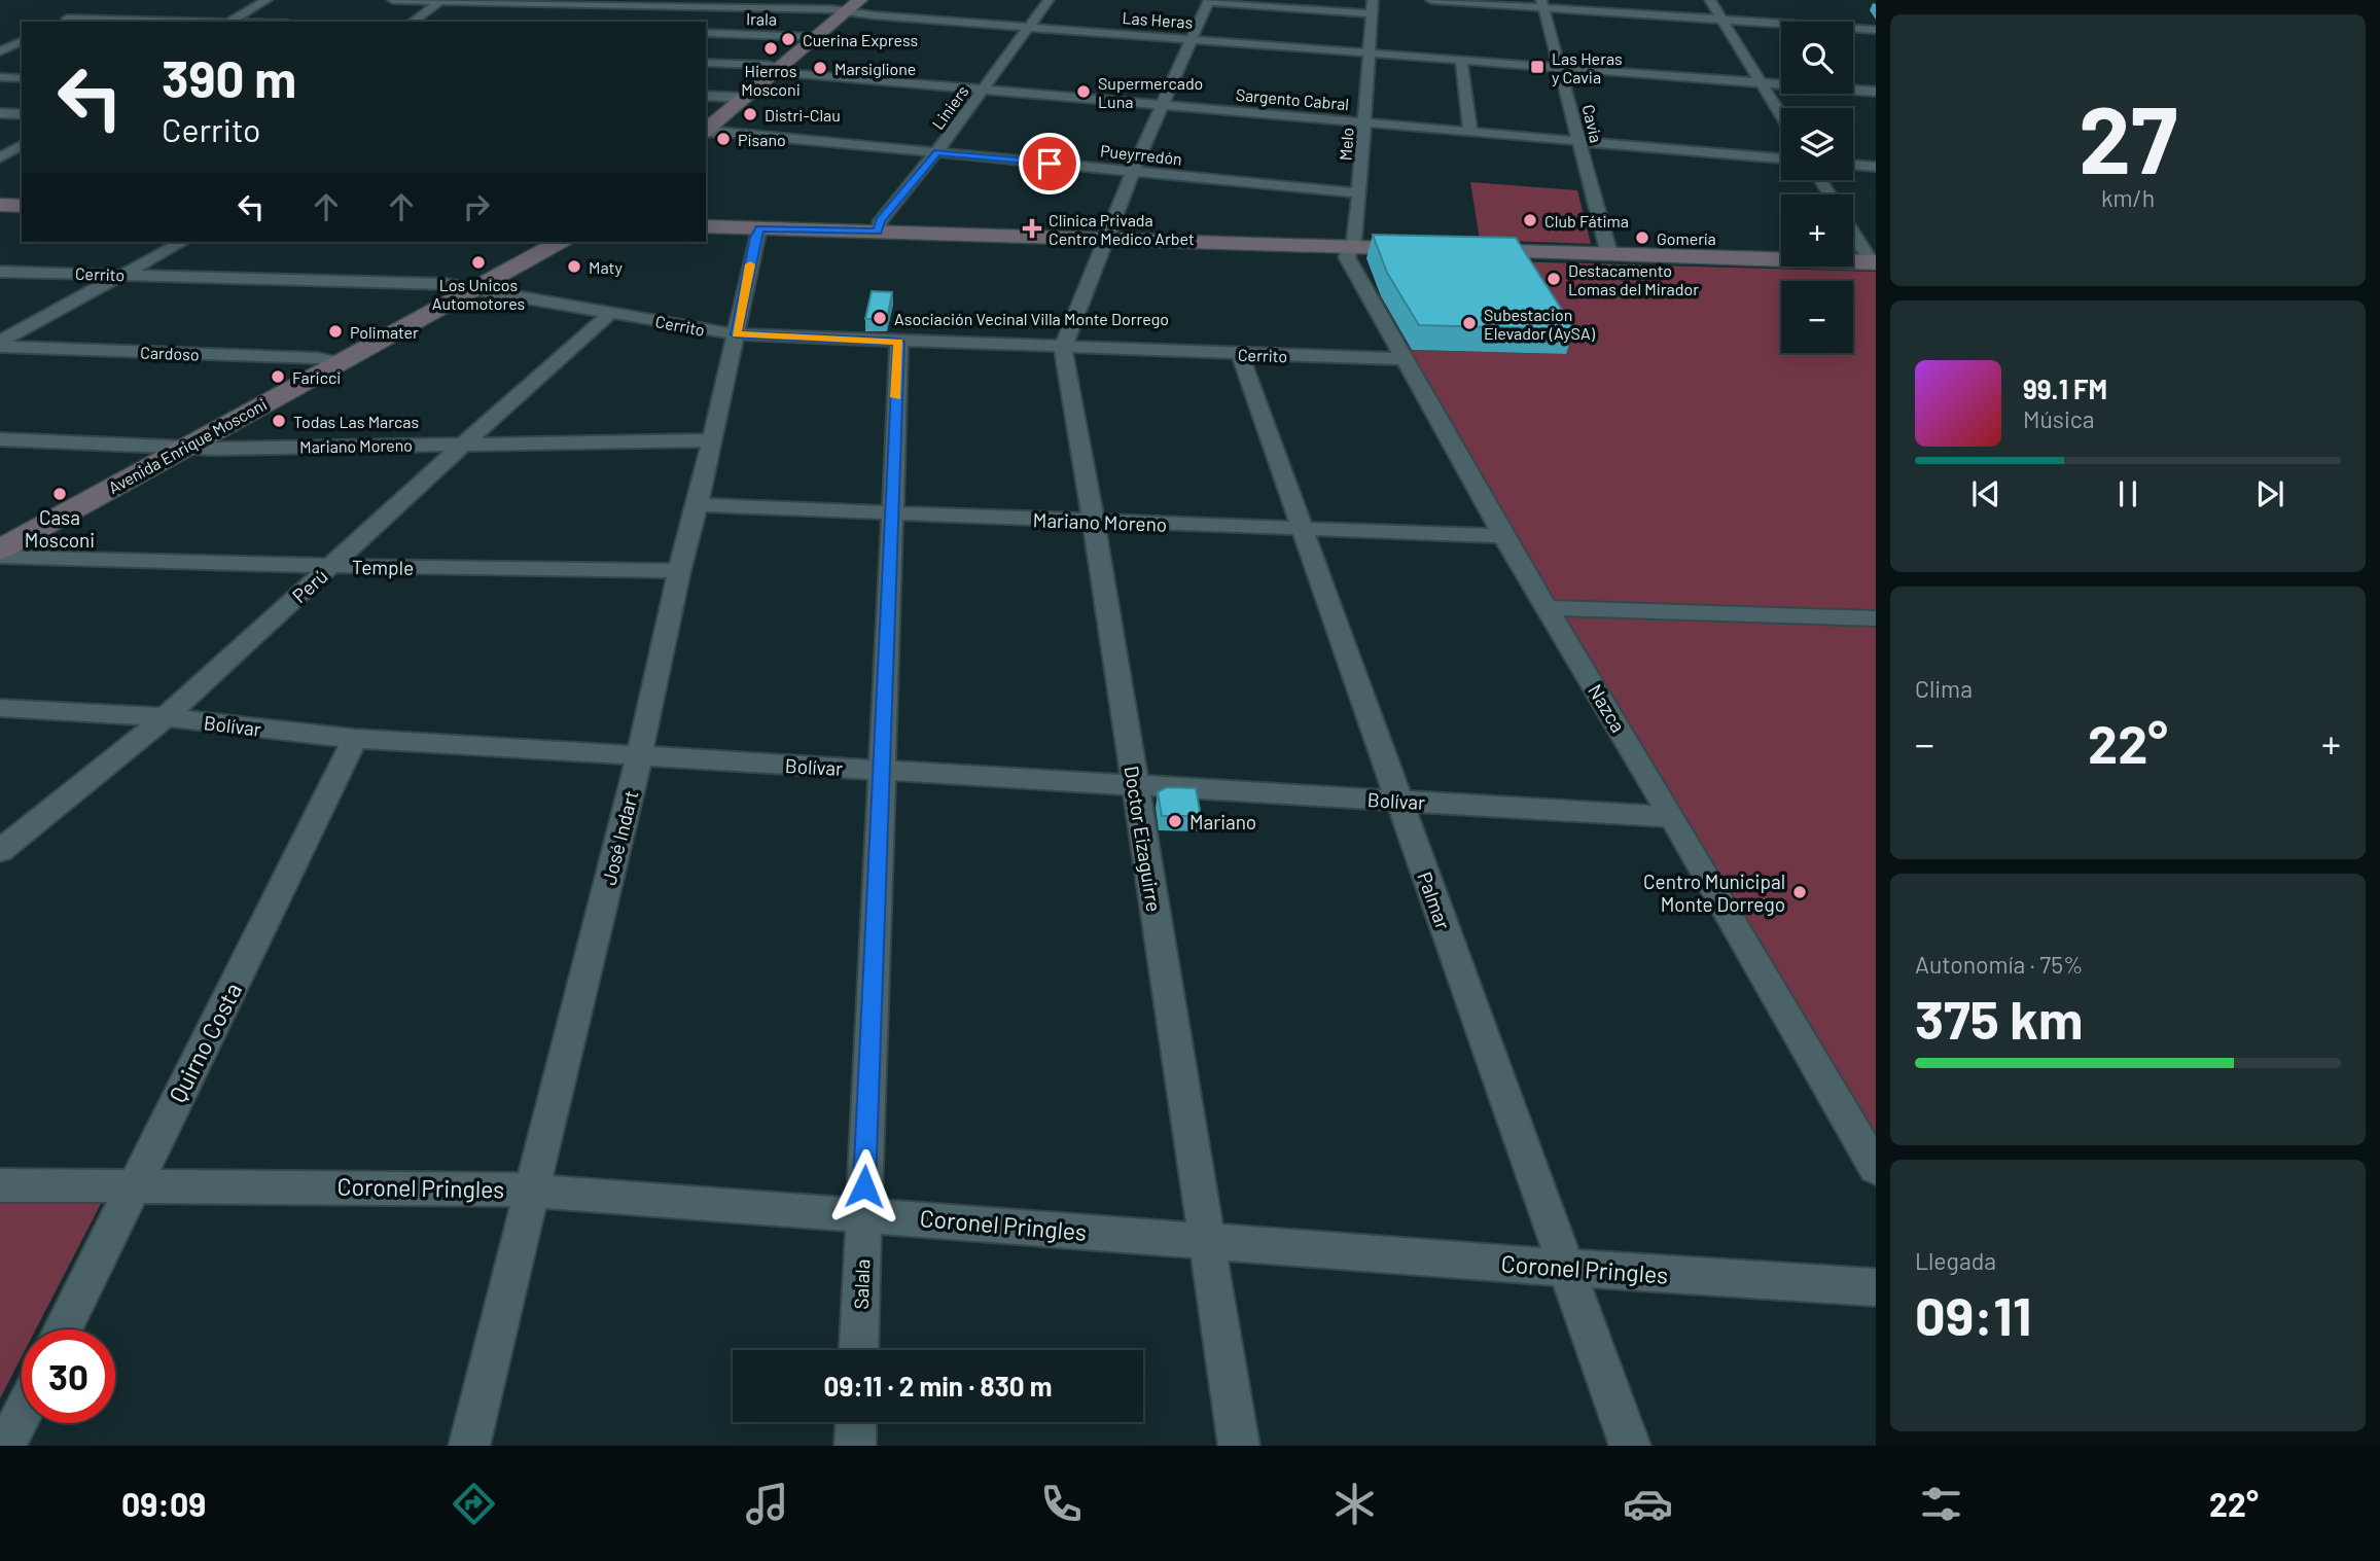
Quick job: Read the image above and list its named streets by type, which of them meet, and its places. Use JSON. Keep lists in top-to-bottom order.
{
  "streets": {
    "main road": ["Avenida Enrique Mosconi"],
    "street": [
      "Irala",
      "Las Heras",
      "Sargento Cabral",
      "Liniers",
      "Cavia",
      "Melo",
      "Pueyrredón",
      "Cerrito",
      "Cardoso",
      "Mariano Moreno",
      "Temple",
      "Perú",
      "Nazca",
      "Bolívar",
      "José Indart",
      "Doctor Eizaguirre",
      "Palmar",
      "Quirno Costa",
      "Coronel Pringles",
      "Salala"
    ]
  },
  "crossings": [
    ["Las Heras", "Liniers"],
    ["Las Heras", "Cavia"],
    ["Las Heras", "Melo"],
    ["Sargento Cabral", "Liniers"],
    ["Sargento Cabral", "Cavia"],
    ["Sargento Cabral", "Melo"],
    ["Liniers", "Pueyrredón"],
    ["Melo", "Pueyrredón"],
    ["Melo", "Nazca"],
    ["Cerrito", "Avenida Enrique Mosconi"],
    ["Cerrito", "Perú"],
    ["Cerrito", "Nazca"],
    ["Cerrito", "José Indart"],
    ["Cerrito", "Doctor Eizaguirre"],
    ["Cerrito", "Palmar"],
    ["Cerrito", "Salala"],
    ["Cardoso", "Avenida Enrique Mosconi"],
    ["Avenida Enrique Mosconi", "Mariano Moreno"],
    ["Mariano Moreno", "Perú"],
    ["Mariano Moreno", "Nazca"],
    ["Mariano Moreno", "José Indart"],
    ["Mariano Moreno", "Doctor Eizaguirre"],
    ["Mariano Moreno", "Palmar"],
    ["Mariano Moreno", "Salala"],
    ["Temple", "Perú"],
    ["Temple", "José Indart"],
    ["Perú", "Bolívar"],
    ["Nazca", "Bolívar"],
    ["Bolívar", "José Indart"],
    ["Bolívar", "Doctor Eizaguirre"],
    ["Bolívar", "Palmar"],
    ["Bolívar", "Quirno Costa"],
    ["Bolívar", "Salala"],
    ["José Indart", "Coronel Pringles"],
    ["Doctor Eizaguirre", "Coronel Pringles"],
    ["Palmar", "Coronel Pringles"],
    ["Quirno Costa", "Coronel Pringles"],
    ["Coronel Pringles", "Salala"]
  ],
  "places": {
    "other": [
      "Cuerina Express",
      "Hierros Mosconi",
      "Marsiglione",
      "Supermercado Luna",
      "Distri-Clau",
      "Pisano",
      "Club Fátima",
      "Gomería",
      "Los Unicos Automotores",
      "Maty",
      "Destacamento Lomas del Mirador",
      "Asociación Vecinal Villa Monte Dorrego",
      "Subestacion Elevador (AySA)",
      "Polimater",
      "Faricci",
      "Todas Las Marcas",
      "Casa Mosconi",
      "Mariano",
      "Centro Municipal Monte Dorrego"
    ],
    "transit": ["Las Heras y Cavia"],
    "health": ["Clinica Privada Centro Medico Arbet"]
  },
  "page": {
    "tile": [
      ["27", "km/h"],
      "Clima",
      ["Autonomía · 75%", "375 km"],
      ["Llegada", "09:11"]
    ],
    "map_buttons": ["+", "−"],
    "turn": ["390 m", "Cerrito"],
    "song": ["99.1 FM", "Música"],
    "heat": ["−", "22°", "+"],
    "limit": "30",
    "trip": "09:11 · 2 min · 830 m",
    "tabs": ["09:09", "22°"]
  }
}
